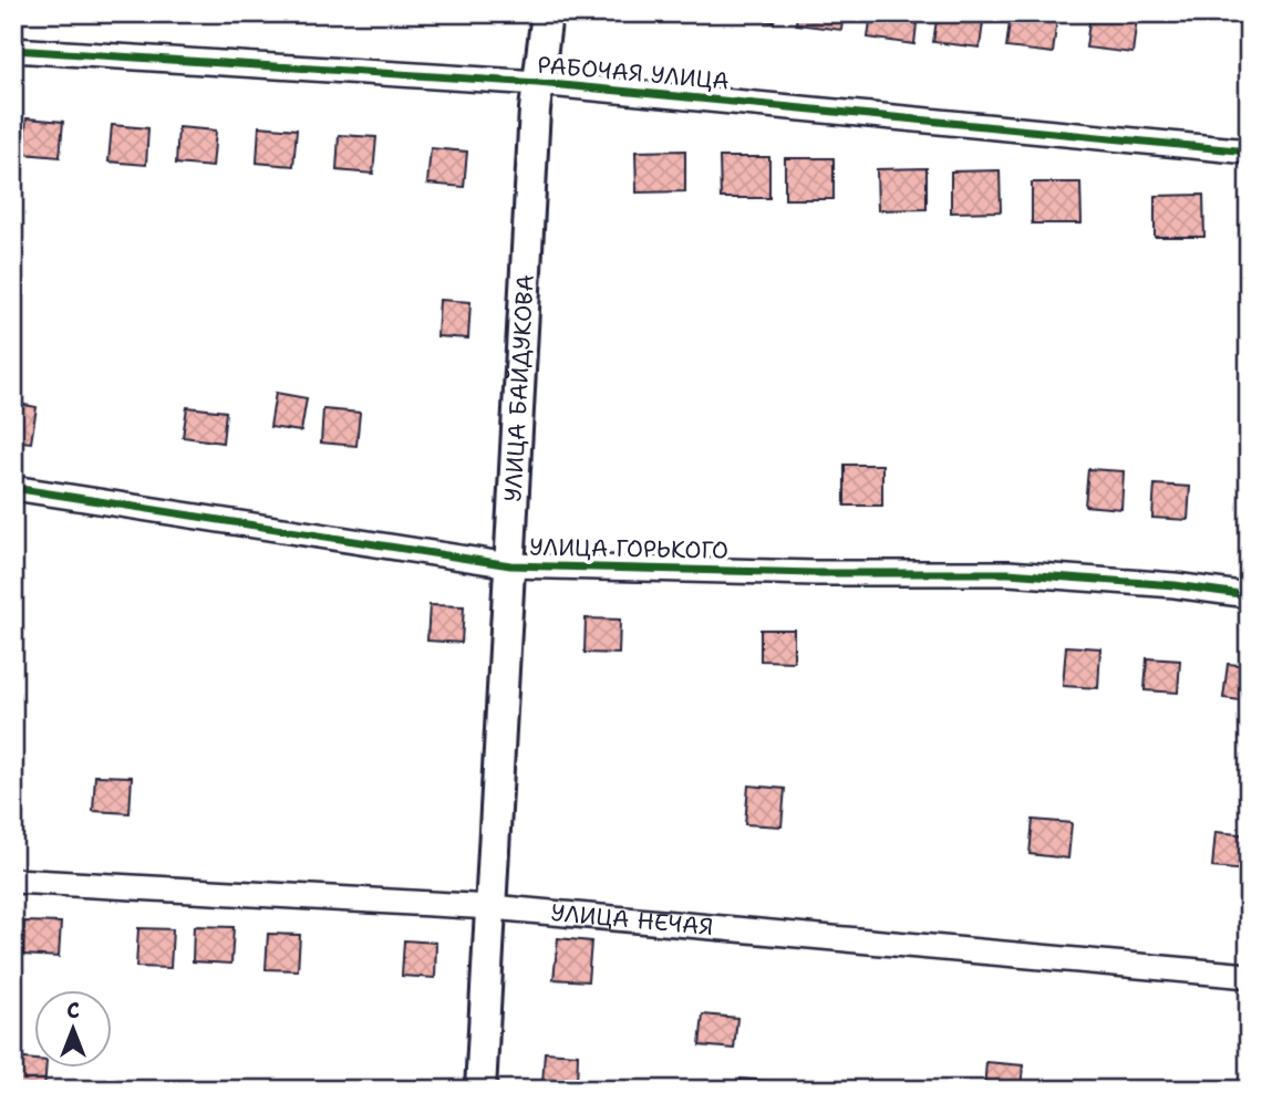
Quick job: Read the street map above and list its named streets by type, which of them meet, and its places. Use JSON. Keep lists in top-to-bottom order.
{
  "streets": {
    "street": [
      "РАБОЧАЯ УЛИЦА",
      "УЛИЦА БАЙДУКОВА",
      "УЛИЦА ГОРЬКОГО",
      "УЛИЦА НЕЧАЯ"
    ]
  },
  "crossings": [
    ["РАБОЧАЯ УЛИЦА", "УЛИЦА БАЙДУКОВА"],
    ["УЛИЦА БАЙДУКОВА", "УЛИЦА ГОРЬКОГО"],
    ["УЛИЦА БАЙДУКОВА", "УЛИЦА НЕЧАЯ"]
  ],
  "north": "top"
}
